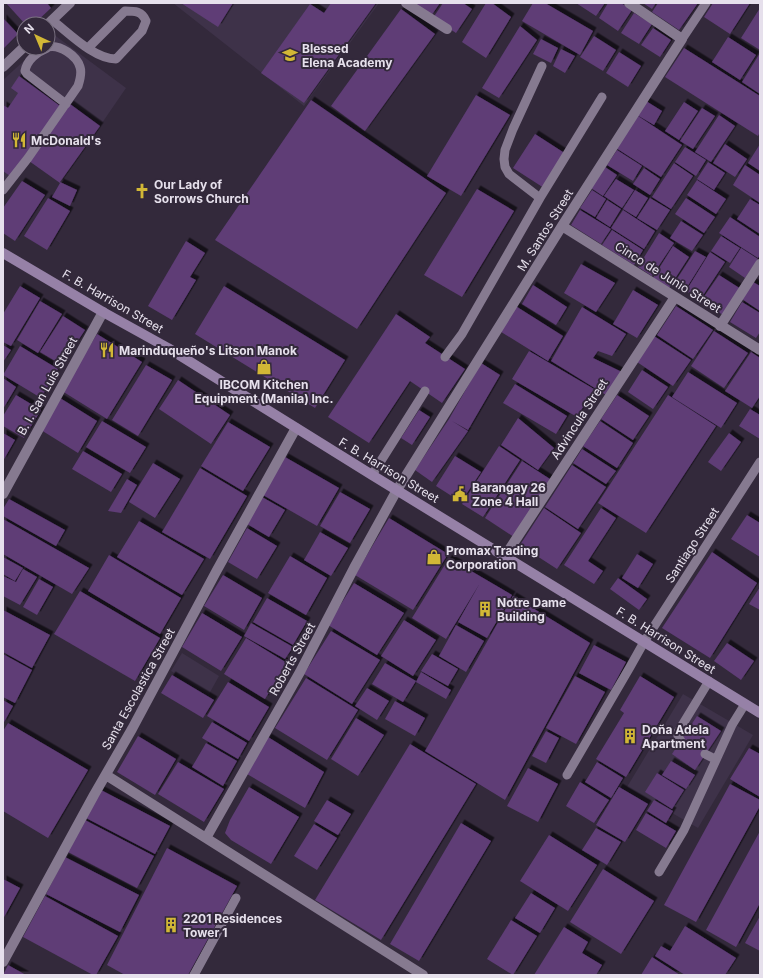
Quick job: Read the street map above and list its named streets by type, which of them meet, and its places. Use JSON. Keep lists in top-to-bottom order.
{
  "streets": {
    "main road": ["F. B. Harrison Street"],
    "street": [
      "M. Santos Street",
      "Cinco de Junio Street",
      "B. I. San Luis Street",
      "Advincula Street",
      "Roberts Street",
      "Santa Escolastica Street"
    ],
    "lane": ["Santiago Street"]
  },
  "crossings": [
    ["M. Santos Street", "Cinco de Junio Street"],
    ["M. Santos Street", "F. B. Harrison Street"],
    ["M. Santos Street", "Roberts Street"],
    ["Cinco de Junio Street", "Advincula Street"],
    ["F. B. Harrison Street", "B. I. San Luis Street"],
    ["F. B. Harrison Street", "Advincula Street"],
    ["F. B. Harrison Street", "Santiago Street"],
    ["F. B. Harrison Street", "Roberts Street"],
    ["F. B. Harrison Street", "Santa Escolastica Street"]
  ],
  "places": {
    "school or university": ["Blessed Elena Academy"],
    "restaurant": ["McDonald's", "Marinduqueño's Litson Manok"],
    "church": ["Our Lady of Sorrows Church"],
    "shop": ["IBCOM Kitchen Equipment (Manila) Inc.", "Promax Trading Corporation"],
    "public building": ["Barangay 26 Zone 4 Hall"],
    "building": ["Notre Dame Building", "Doña Adela Apartment", "2201 Residences Tower 1"]
  },
  "north": "top left"
}
